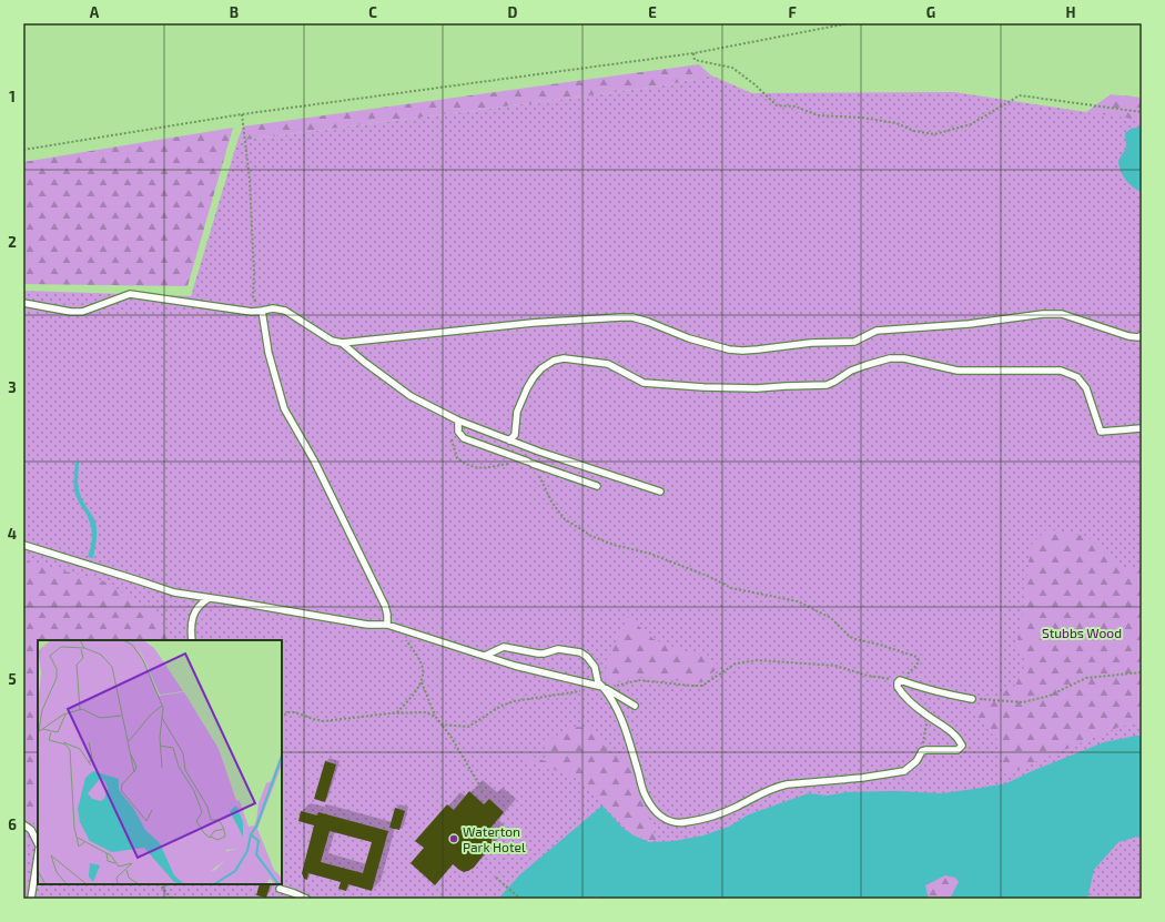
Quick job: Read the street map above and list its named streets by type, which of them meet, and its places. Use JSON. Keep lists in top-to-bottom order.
{
  "parks": ["Stubbs Wood"],
  "places": ["Waterton Park Hotel"],
  "grid": {
    "columns": [
      "A",
      "B",
      "C",
      "D",
      "E",
      "F",
      "G",
      "H"
    ],
    "rows": [
      "1",
      "2",
      "3",
      "4",
      "5",
      "6"
    ]
  }
}
